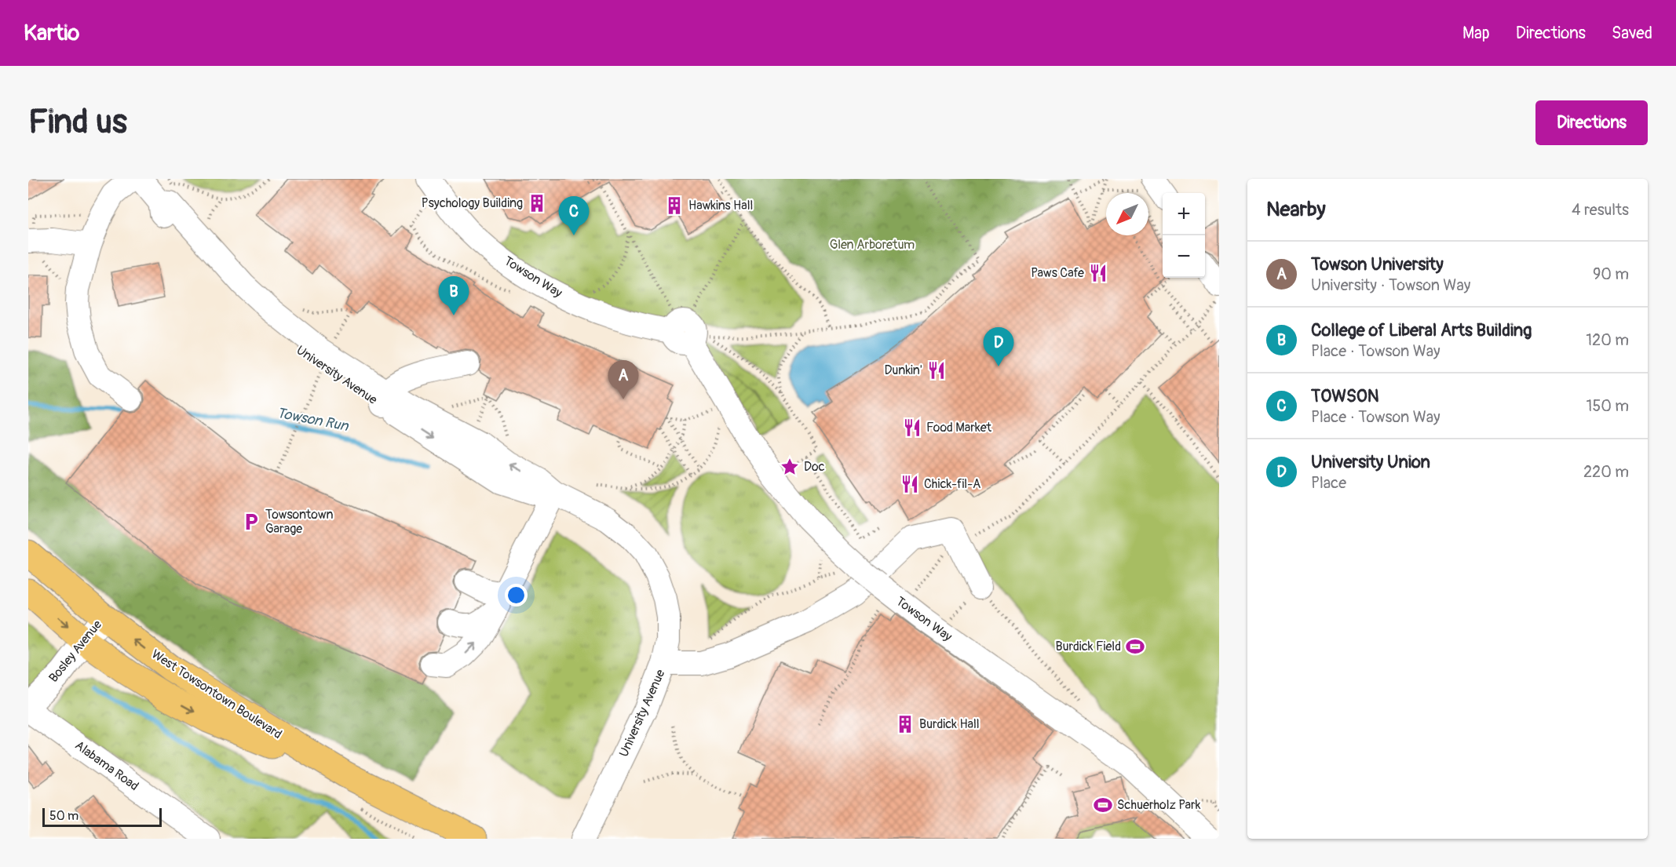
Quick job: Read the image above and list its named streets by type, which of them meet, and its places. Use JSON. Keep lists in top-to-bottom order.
{
  "streets": {
    "main road": ["West Towsontown Boulevard"],
    "street": [
      "Towson Way",
      "University Avenue",
      "Bosley Avenue",
      "Alabama Road"
    ]
  },
  "crossings": [
    ["Bosley Avenue", "West Towsontown Boulevard"]
  ],
  "water": ["Towson Run"],
  "parks": ["Glen Arboretum"],
  "places": {
    "building": ["Psychology Building", "Hawkins Hall", "Burdick Hall"],
    "restaurant": [
      "Paws Cafe",
      "Dunkin'",
      "Food Market",
      "Chick-fil-A"
    ],
    "place": ["Doc"],
    "parking": ["Towsontown Garage"],
    "sports": ["Burdick Field", "Schuerholz Park"]
  },
  "scale_bar": "50 m",
  "north": "bottom left",
  "page": {
    "header": "Kartio",
    "nav": ["Map", "Directions", "Saved"],
    "buttons": "Directions",
    "title": "Find us",
    "heading": ["Nearby", "4 results"],
    "map_buttons": ["+", "−"],
    "pins": [
      "C",
      "B",
      "D",
      "A"
    ],
    "list": [
      {
        "mark": "A",
        "name": "Towson University",
        "note": "University · Towson Way",
        "value": "90 m"
      },
      {
        "mark": "B",
        "name": "College of Liberal Arts Building",
        "note": "Place · Towson Way",
        "value": "120 m"
      },
      {
        "mark": "C",
        "name": "TOWSON",
        "note": "Place · Towson Way",
        "value": "150 m"
      },
      {
        "mark": "D",
        "name": "University Union",
        "note": "Place",
        "value": "220 m"
      }
    ],
    "scale": "50 m"
  }
}
